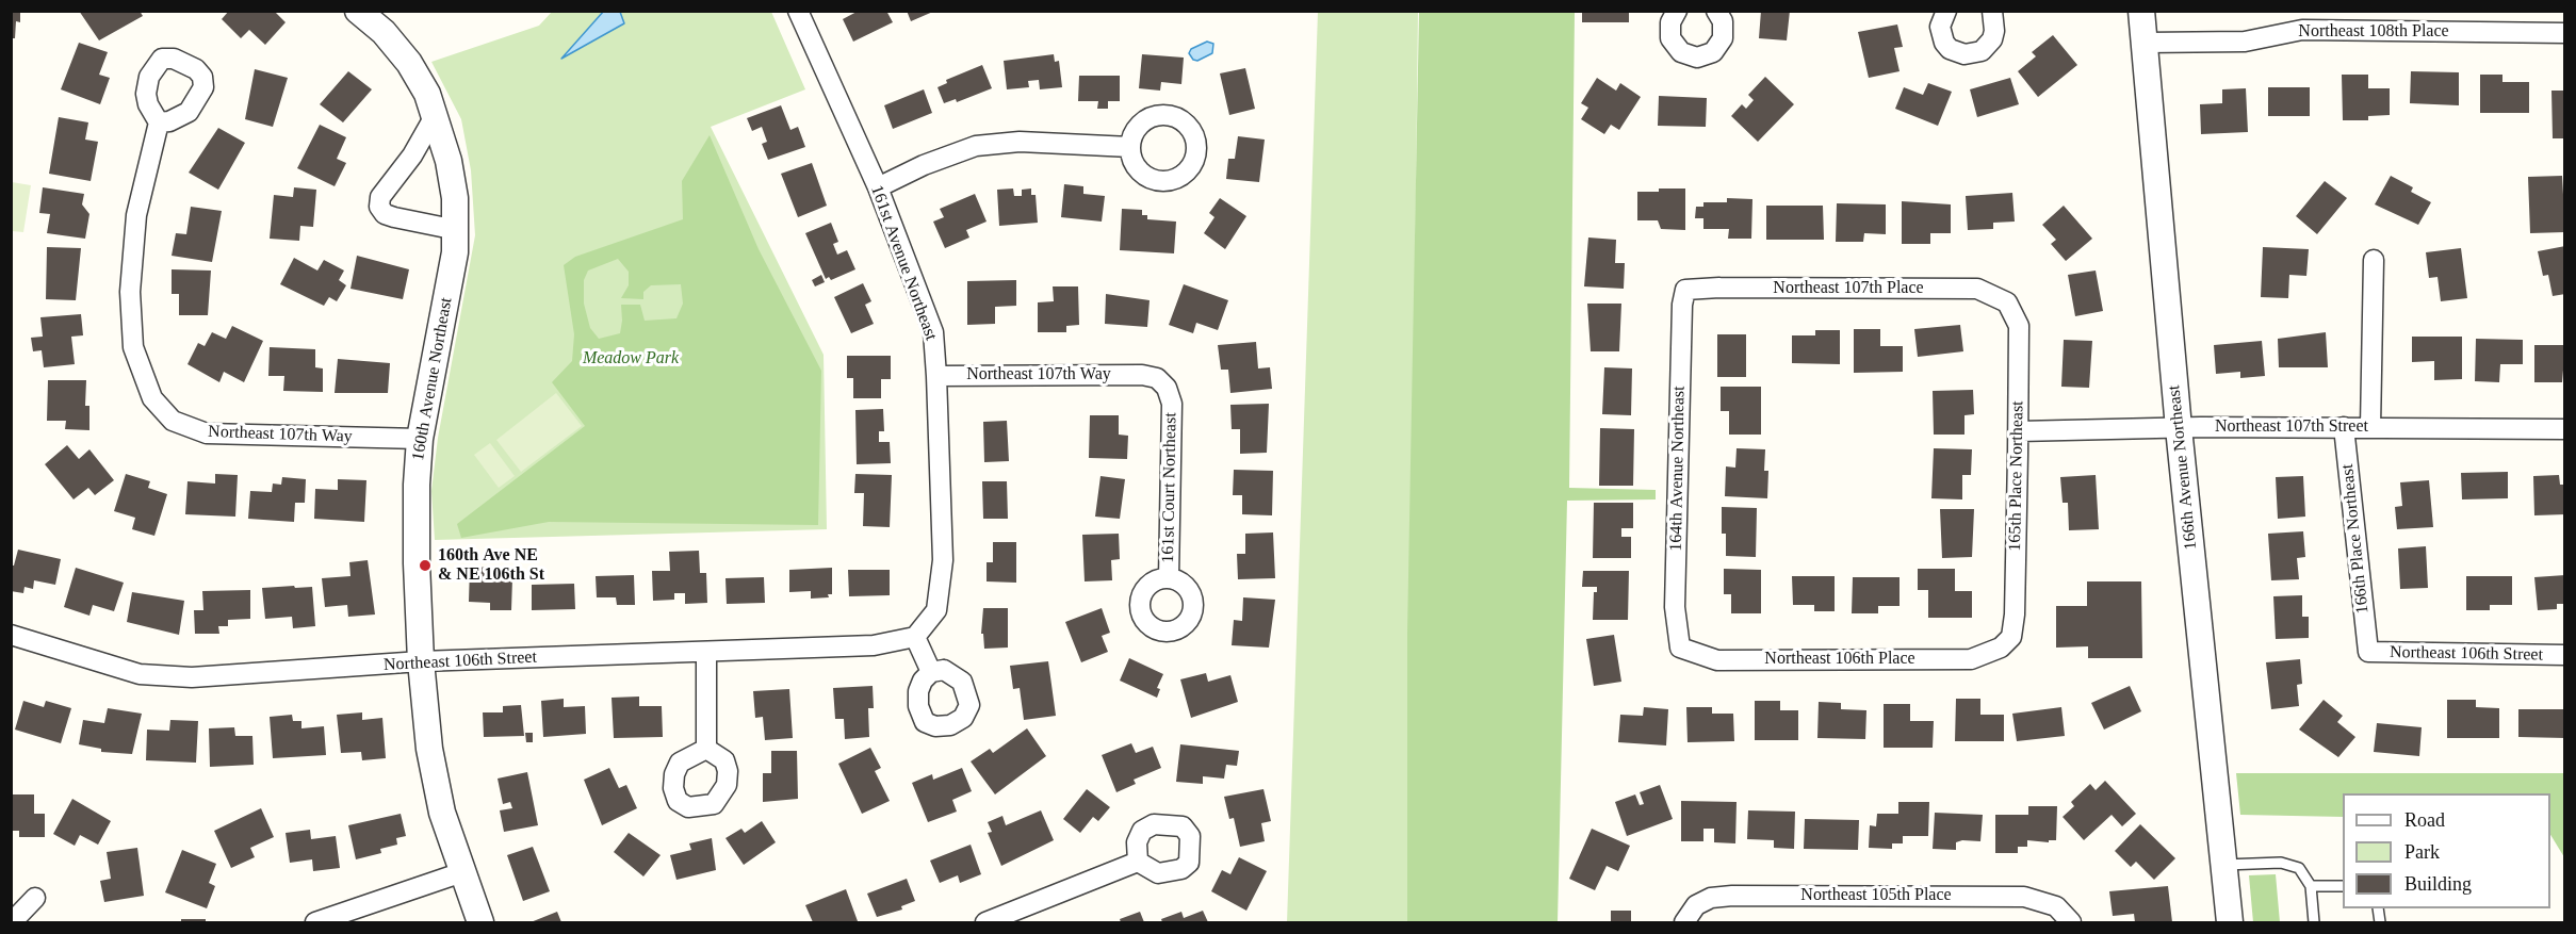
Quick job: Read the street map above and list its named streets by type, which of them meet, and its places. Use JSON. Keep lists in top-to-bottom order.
{
  "streets": {
    "street": [
      "Northeast 108th Place",
      "161st Avenue Northeast",
      "Northeast 107th Place",
      "Northeast 107th Way",
      "160th Avenue Northeast",
      "Northeast 107th Street",
      "166th Avenue Northeast",
      "164th Avenue Northeast",
      "165th Place Northeast",
      "161st Court Northeast",
      "166th Place Northeast",
      "Northeast 106th Street",
      "Northeast 106th Place",
      "Northeast 105th Place"
    ]
  },
  "crossings": [
    ["Northeast 108th Place", "166th Avenue Northeast"],
    ["161st Avenue Northeast", "Northeast 107th Way"],
    ["161st Avenue Northeast", "Northeast 106th Street"],
    ["Northeast 107th Place", "164th Avenue Northeast"],
    ["Northeast 107th Place", "165th Place Northeast"],
    ["Northeast 107th Way", "160th Avenue Northeast"],
    ["Northeast 107th Way", "161st Court Northeast"],
    ["160th Avenue Northeast", "Northeast 106th Street"],
    ["Northeast 107th Street", "166th Avenue Northeast"],
    ["Northeast 107th Street", "165th Place Northeast"],
    ["Northeast 107th Street", "166th Place Northeast"],
    ["164th Avenue Northeast", "Northeast 106th Place"],
    ["165th Place Northeast", "Northeast 106th Place"],
    ["166th Place Northeast", "Northeast 106th Street"]
  ],
  "parks": ["Meadow Park"],
  "places": ["160th Ave NE & NE 106th St"],
  "legend": ["Road", "Park", "Building"]
}
